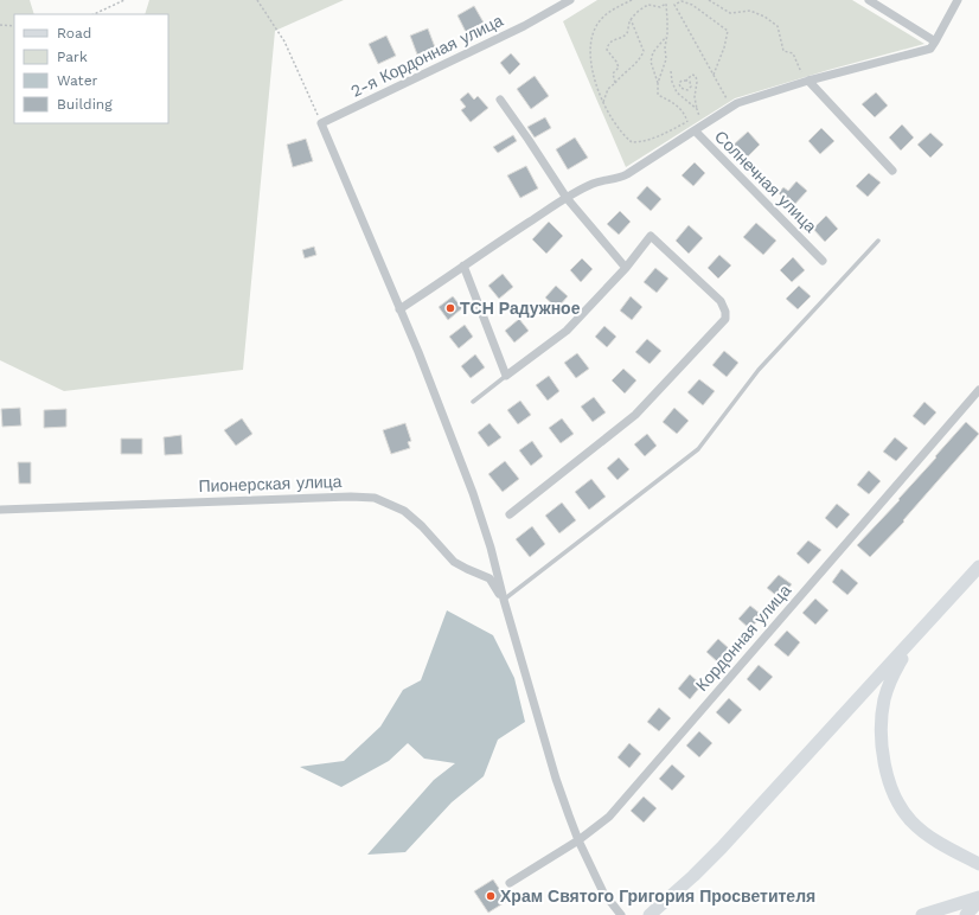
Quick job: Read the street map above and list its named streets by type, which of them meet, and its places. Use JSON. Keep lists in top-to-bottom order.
{
  "streets": {
    "street": [
      "2-я Кордонная улица",
      "Солнечная улица",
      "Пионерская улица",
      "Кордонная улица"
    ]
  },
  "places": ["ТСН Радужное", "Храм Святого Григория Просветителя"],
  "legend": [
    "Road",
    "Park",
    "Water",
    "Building"
  ]
}
